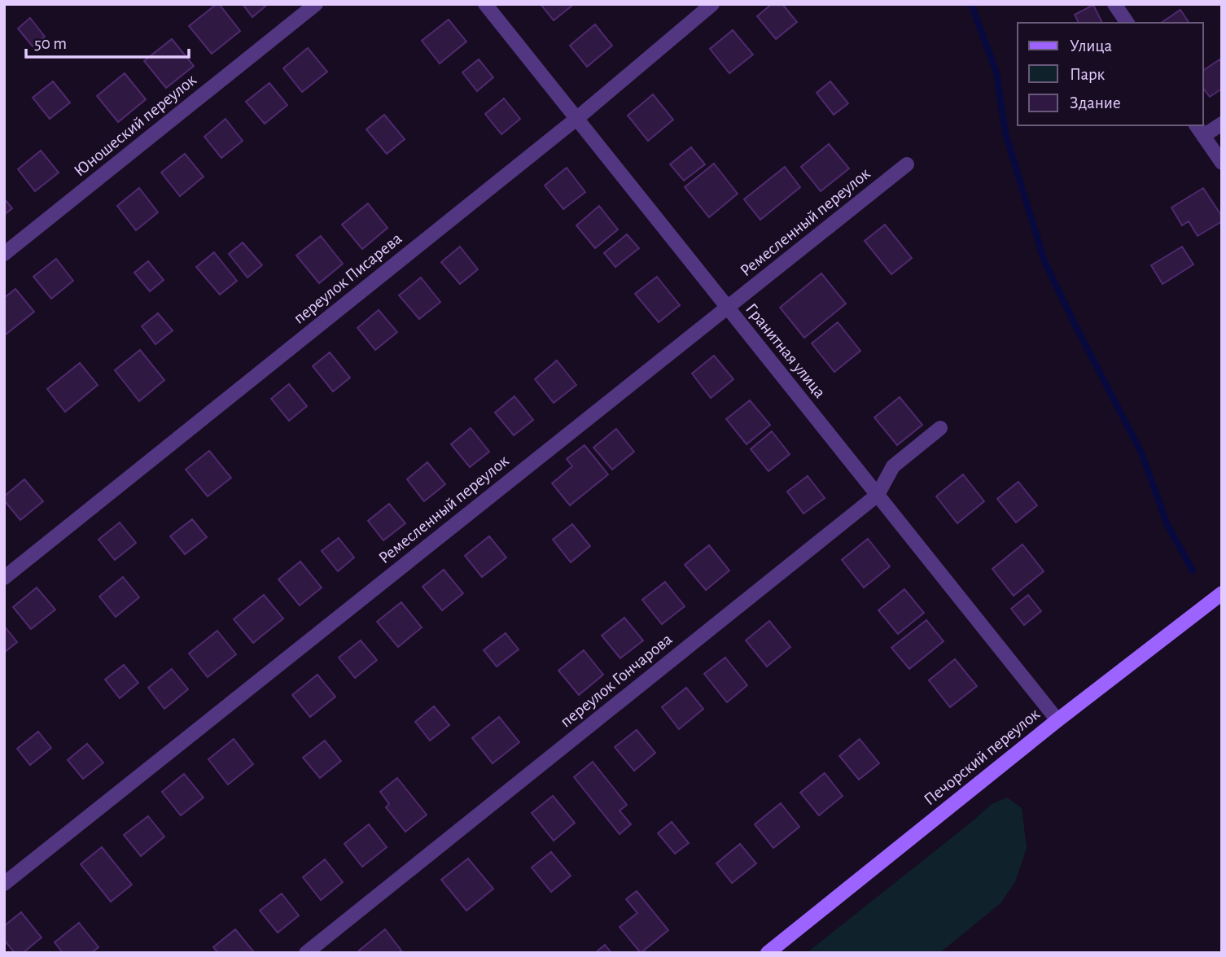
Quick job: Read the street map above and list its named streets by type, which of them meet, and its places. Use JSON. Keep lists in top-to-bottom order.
{
  "streets": {
    "street": [
      "Юношеский переулок",
      "Ремесленный переулок",
      "переулок Писарева",
      "Гранитная улица",
      "переулок Гончарова",
      "Печорский переулок"
    ]
  },
  "crossings": [
    ["Ремесленный переулок", "Гранитная улица"],
    ["переулок Писарева", "Гранитная улица"],
    ["Гранитная улица", "переулок Гончарова"],
    ["Гранитная улица", "Печорский переулок"]
  ],
  "legend": ["Улица", "Парк", "Здание"],
  "scale_bar": "50 m"
}
